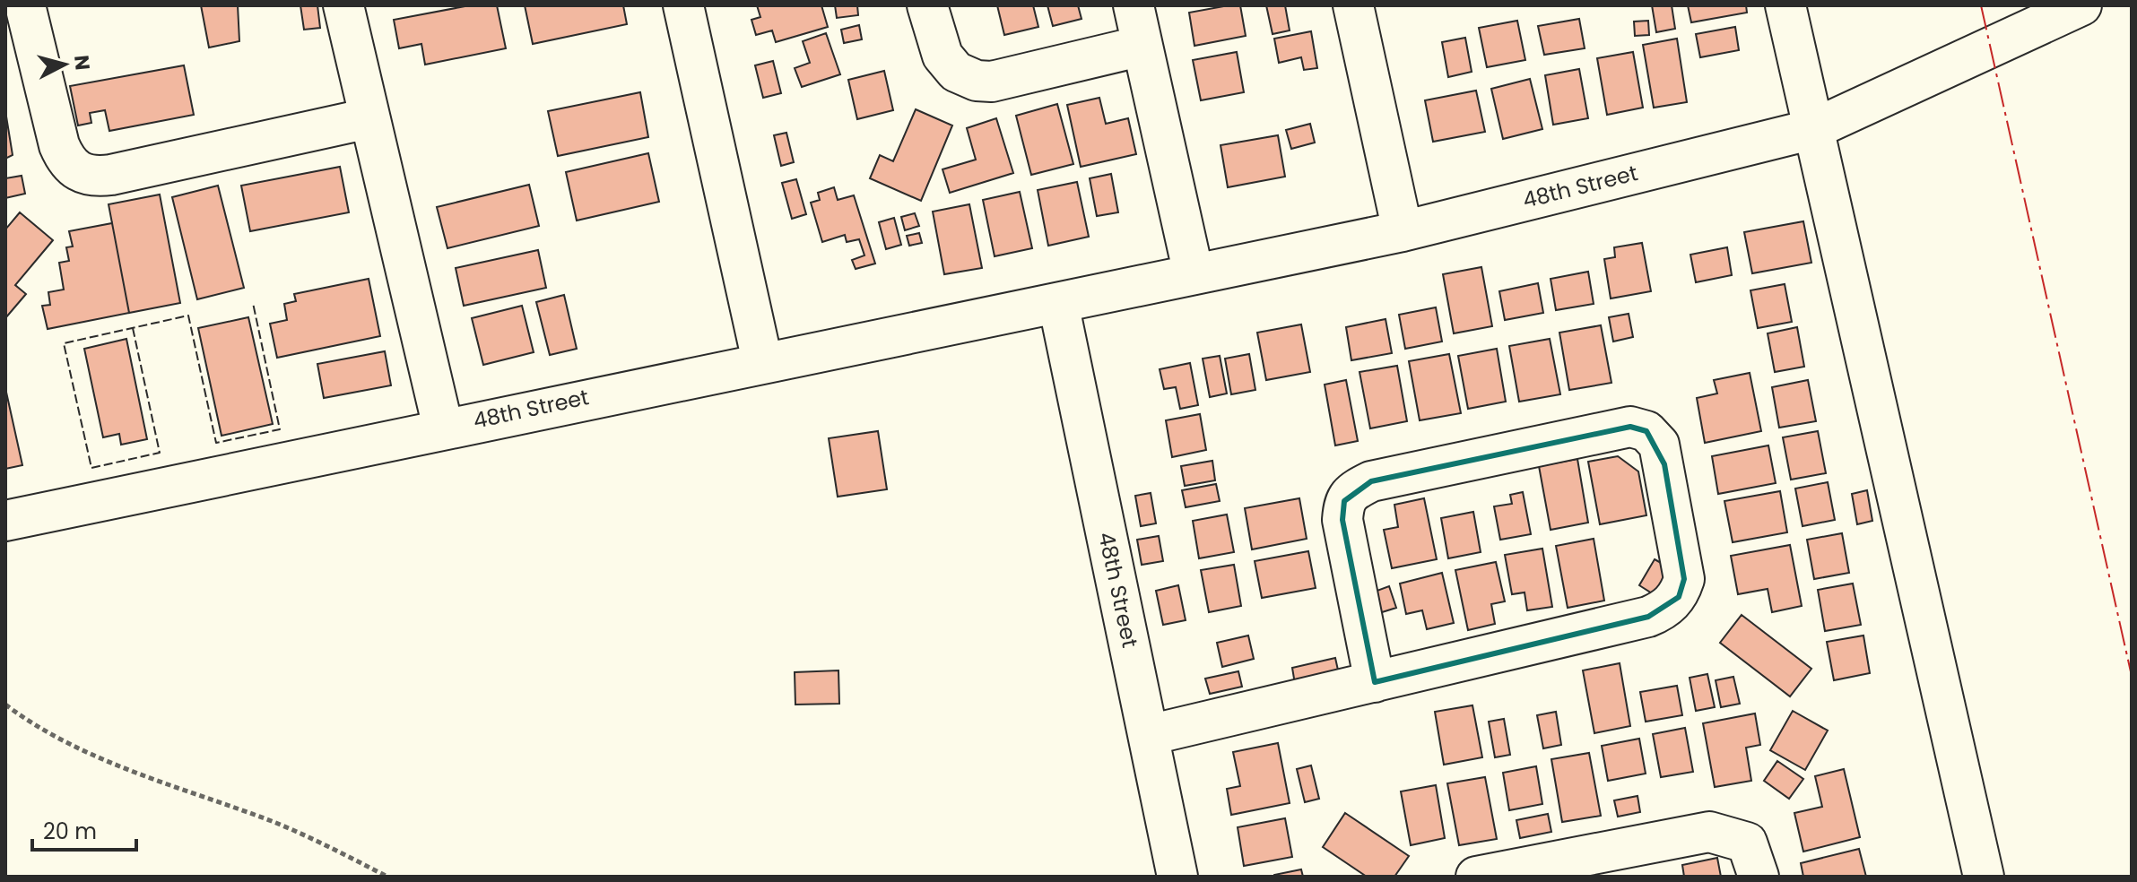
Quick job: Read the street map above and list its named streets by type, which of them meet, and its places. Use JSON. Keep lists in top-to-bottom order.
{
  "streets": {
    "street": ["48th Street"]
  },
  "scale_bar": "20 m",
  "north": "right"
}
